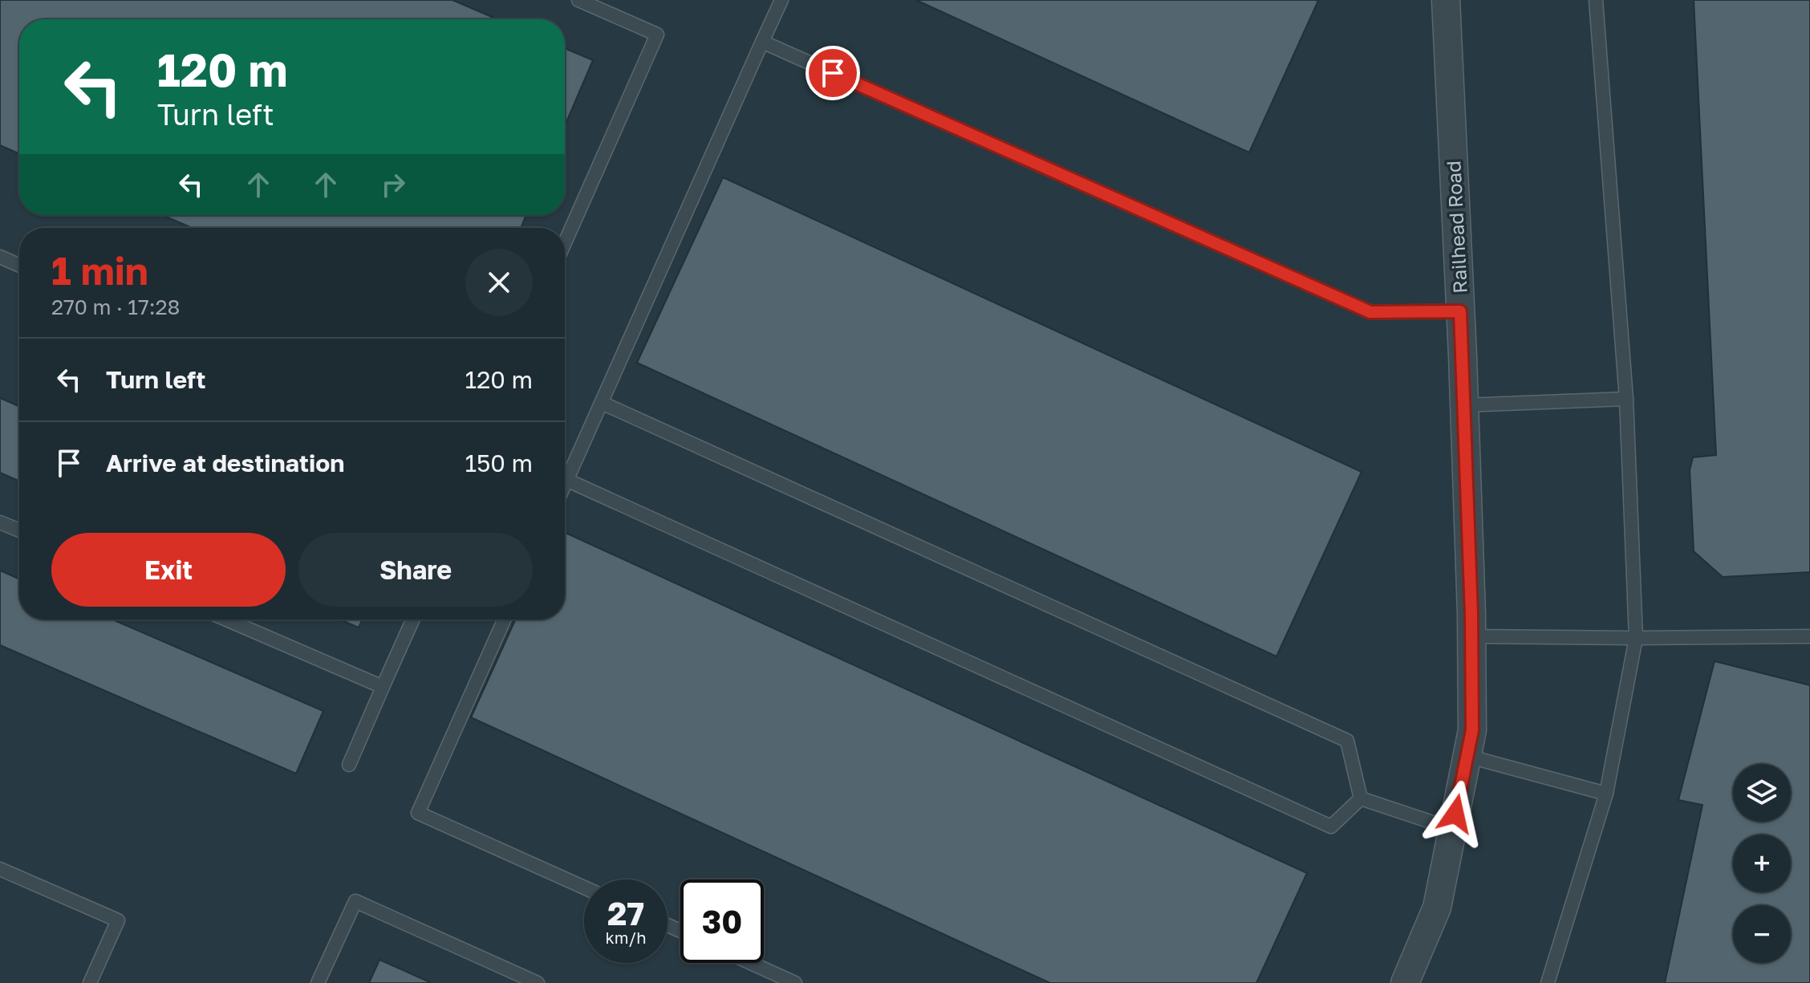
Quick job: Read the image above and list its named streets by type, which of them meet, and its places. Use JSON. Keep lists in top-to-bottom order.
{
  "streets": {
    "street": ["Railhead Road"]
  },
  "page": {
    "turn": ["120 m", "Turn left"],
    "heading": ["1 min", "270 m · 17:28"],
    "list": [
      {
        "name": "Turn left",
        "value": "120 m"
      },
      {
        "name": "Arrive at destination",
        "value": "150 m"
      }
    ],
    "buttons": ["Exit", "Share"],
    "map_buttons": ["+", "−"],
    "speed": "27 km/h",
    "limit": "30"
  }
}
